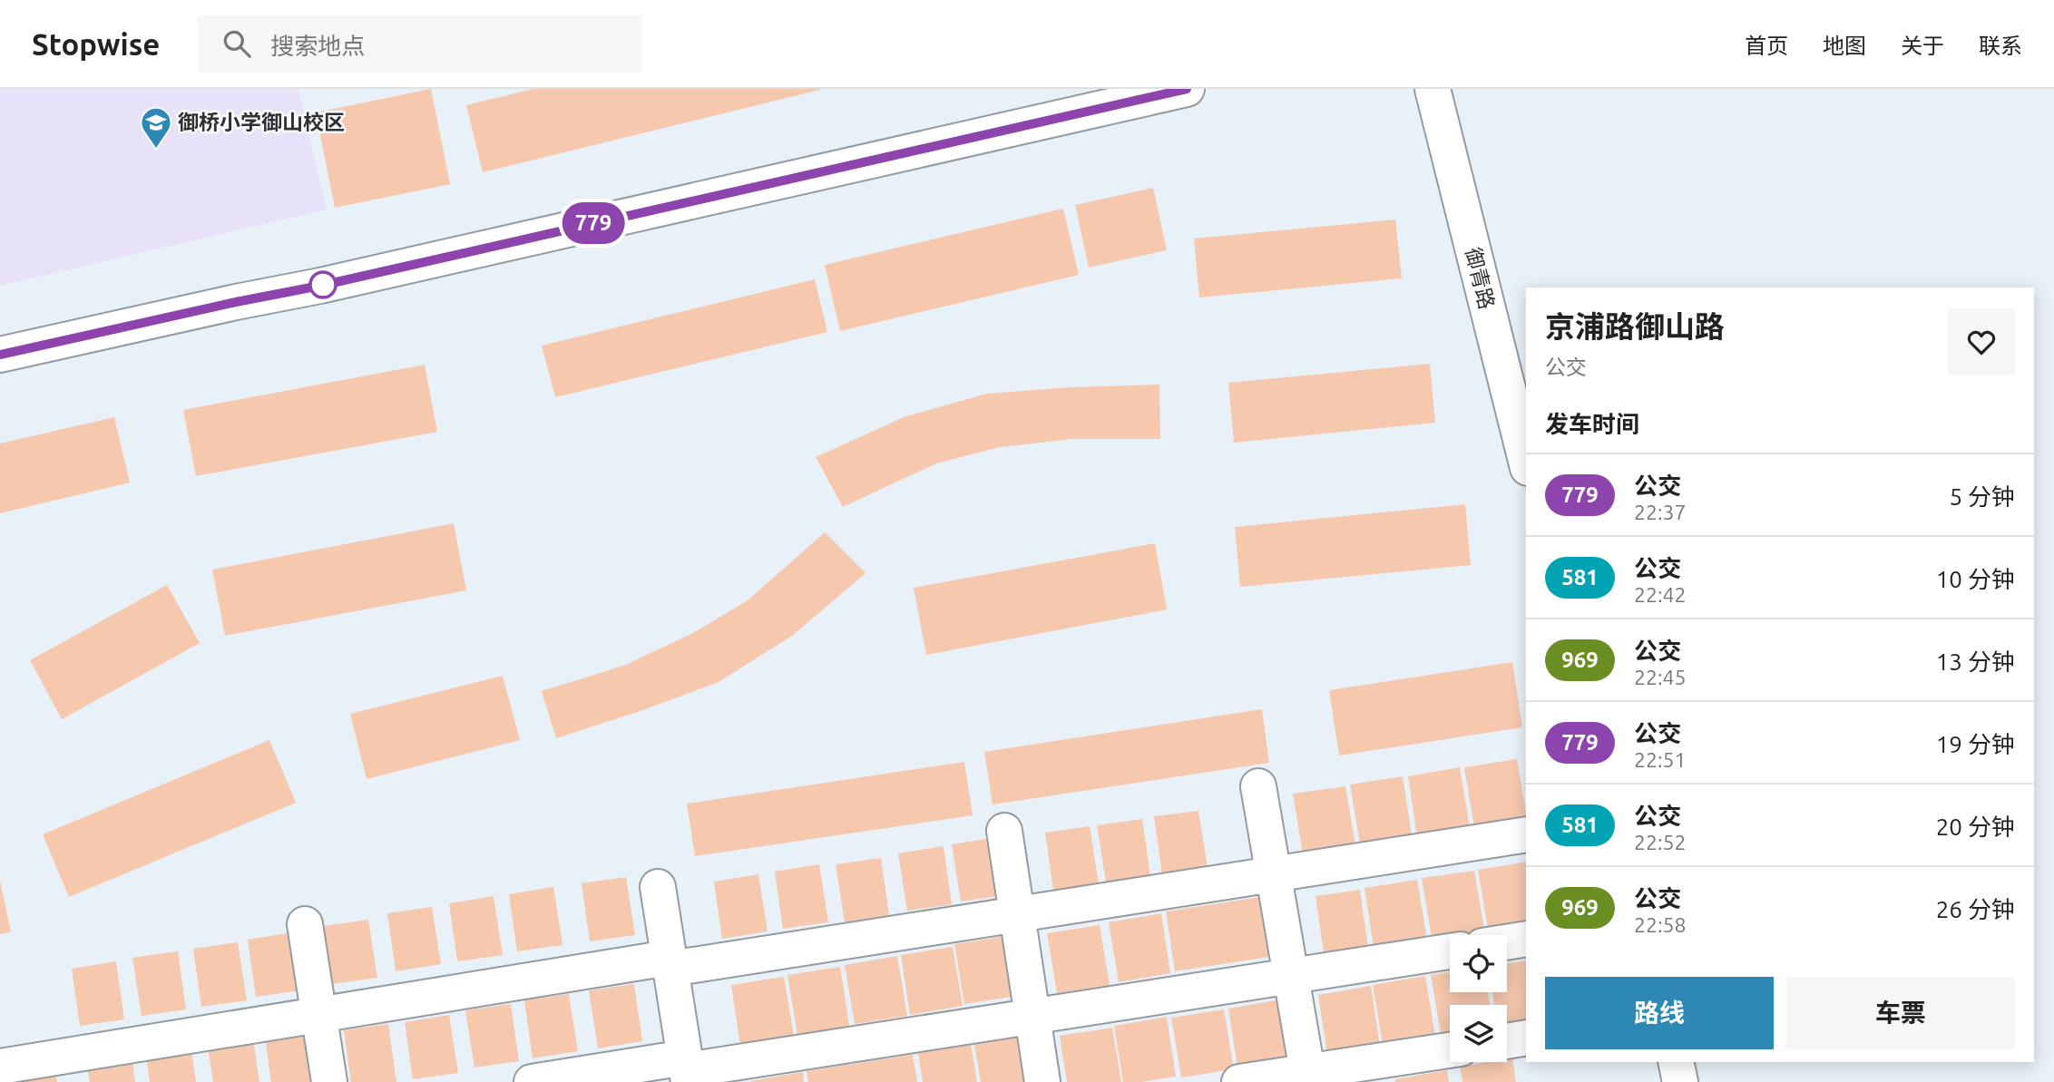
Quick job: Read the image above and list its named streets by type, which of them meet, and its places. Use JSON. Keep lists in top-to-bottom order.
{
  "streets": {
    "street": ["御青路"]
  },
  "places": {
    "school or university": ["御桥小学御山校区"]
  },
  "lines": ["bus line 779"],
  "page": {
    "header": "Stopwise",
    "search": "搜索地点",
    "nav": [
      "首页",
      "地图",
      "关于",
      "联系"
    ],
    "on_map": "779",
    "heading": [
      ["京浦路御山路", "公交"],
      "发车时间"
    ],
    "list": [
      {
        "mark": "779",
        "name": "公交",
        "note": "22:37",
        "value": "5 分钟"
      },
      {
        "mark": "581",
        "name": "公交",
        "note": "22:42",
        "value": "10 分钟"
      },
      {
        "mark": "969",
        "name": "公交",
        "note": "22:45",
        "value": "13 分钟"
      },
      {
        "mark": "779",
        "name": "公交",
        "note": "22:51",
        "value": "19 分钟"
      },
      {
        "mark": "581",
        "name": "公交",
        "note": "22:52",
        "value": "20 分钟"
      },
      {
        "mark": "969",
        "name": "公交",
        "note": "22:58",
        "value": "26 分钟"
      }
    ],
    "buttons": ["路线", "车票"]
  }
}
